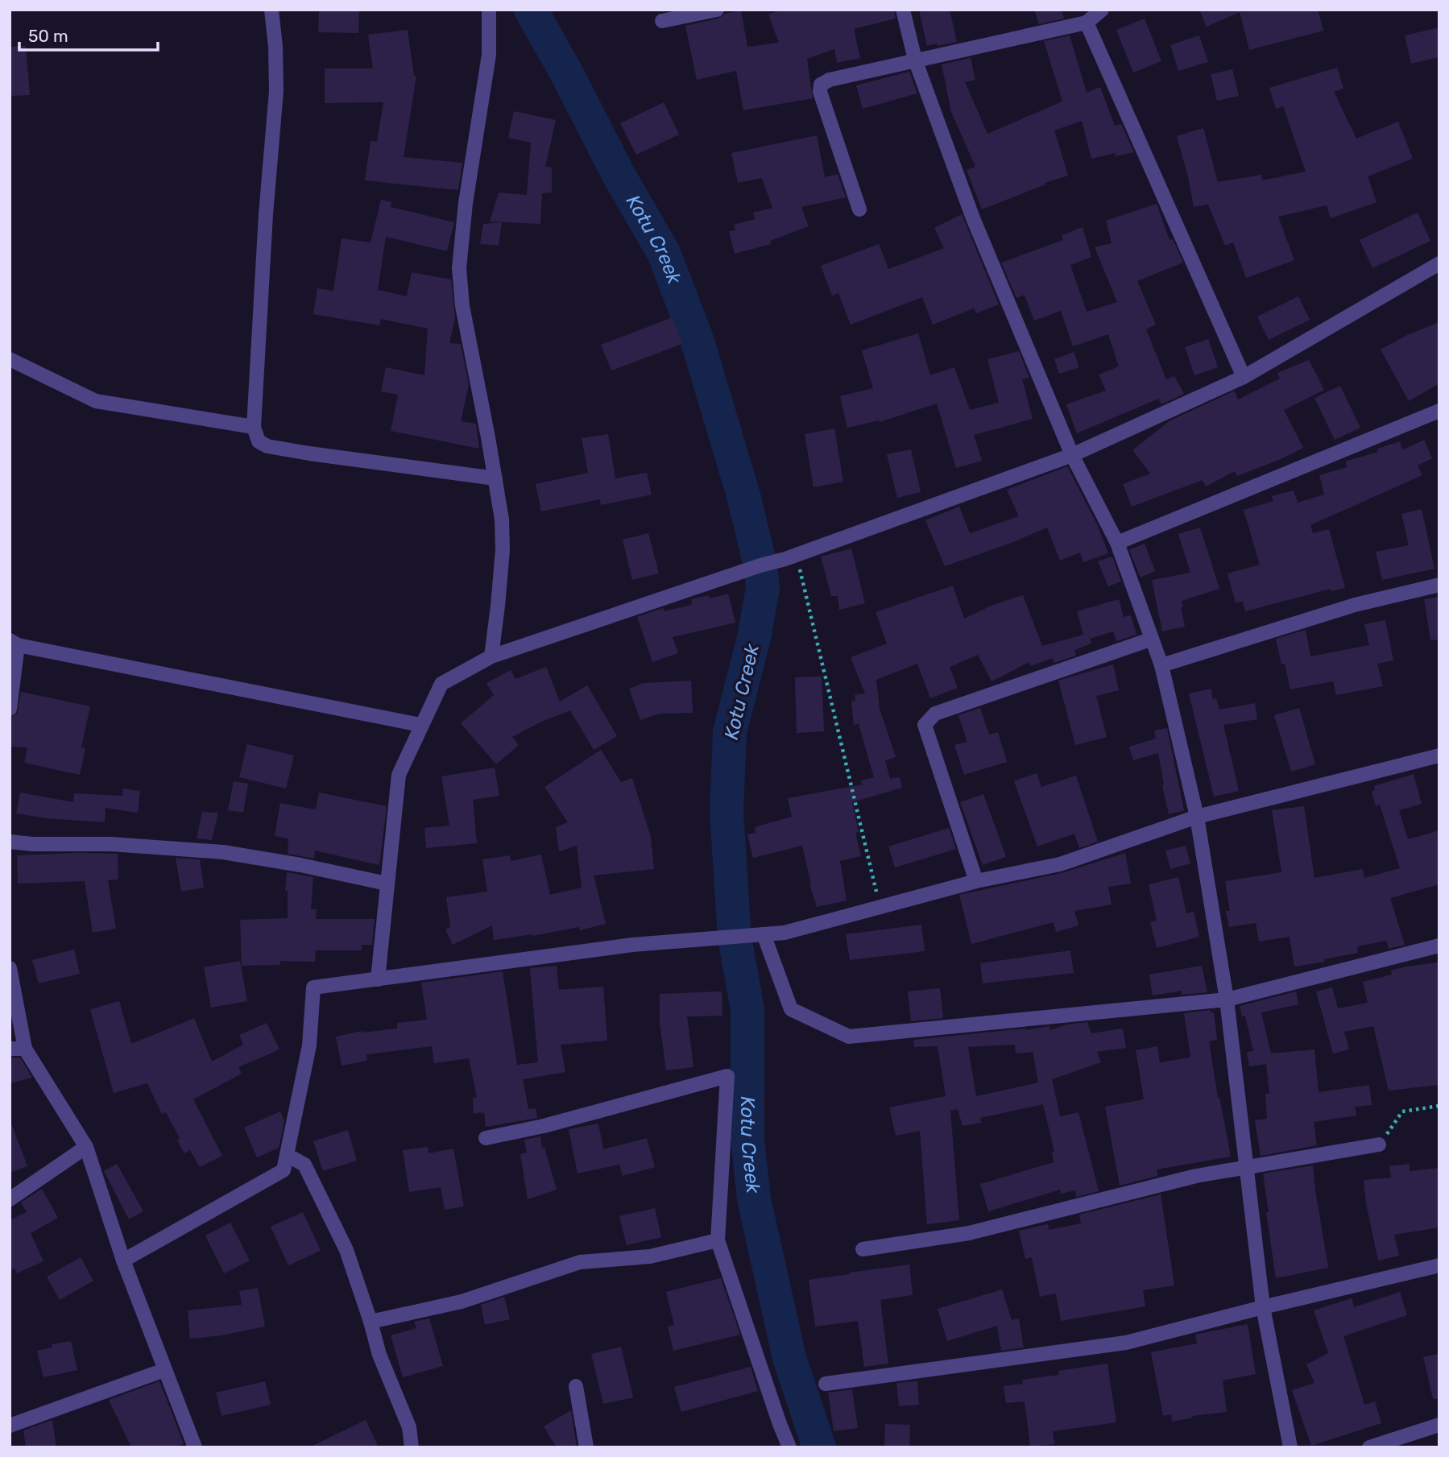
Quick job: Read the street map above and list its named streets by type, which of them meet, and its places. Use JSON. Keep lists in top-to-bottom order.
{
  "water": ["Kotu Creek"],
  "scale_bar": "50 m"
}
